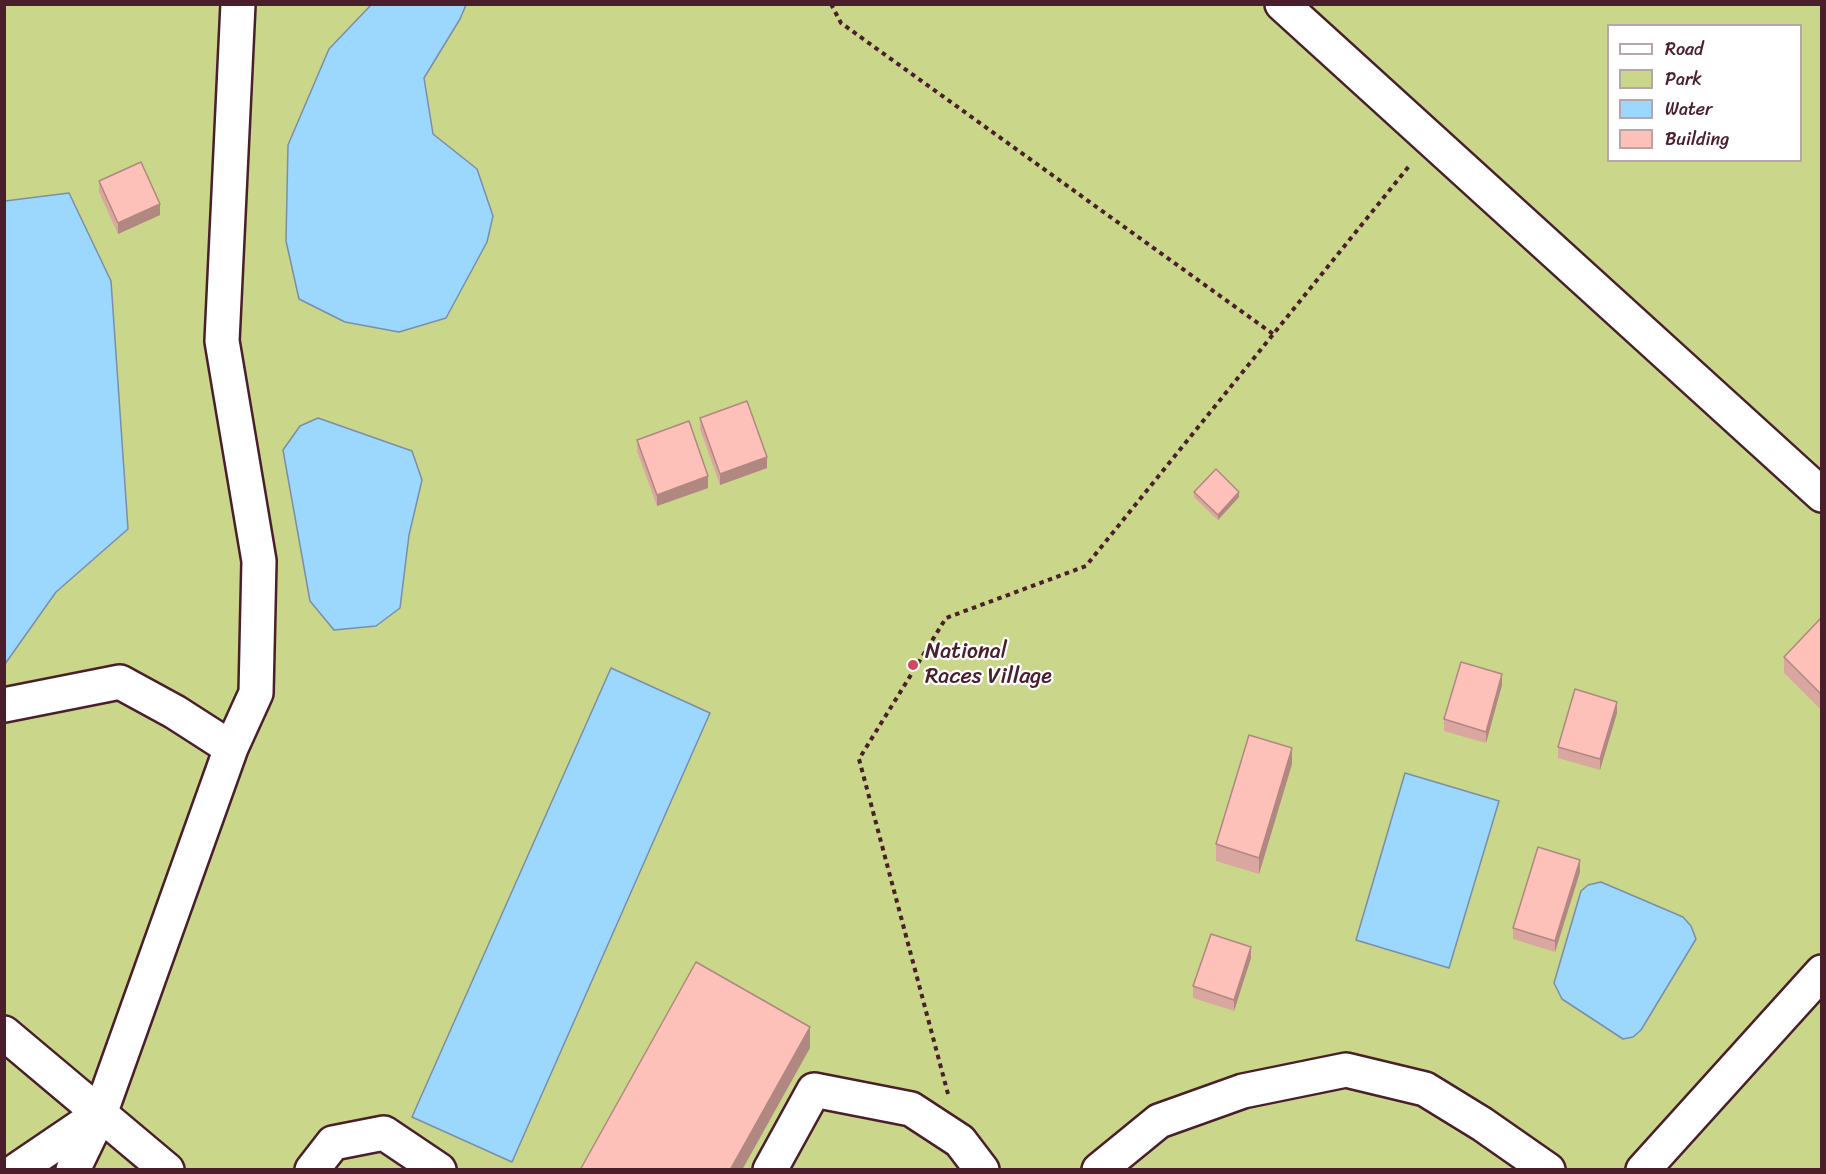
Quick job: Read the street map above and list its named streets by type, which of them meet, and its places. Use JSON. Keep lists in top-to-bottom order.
{
  "places": ["National Races Village"],
  "legend": [
    "Road",
    "Park",
    "Water",
    "Building"
  ]
}
